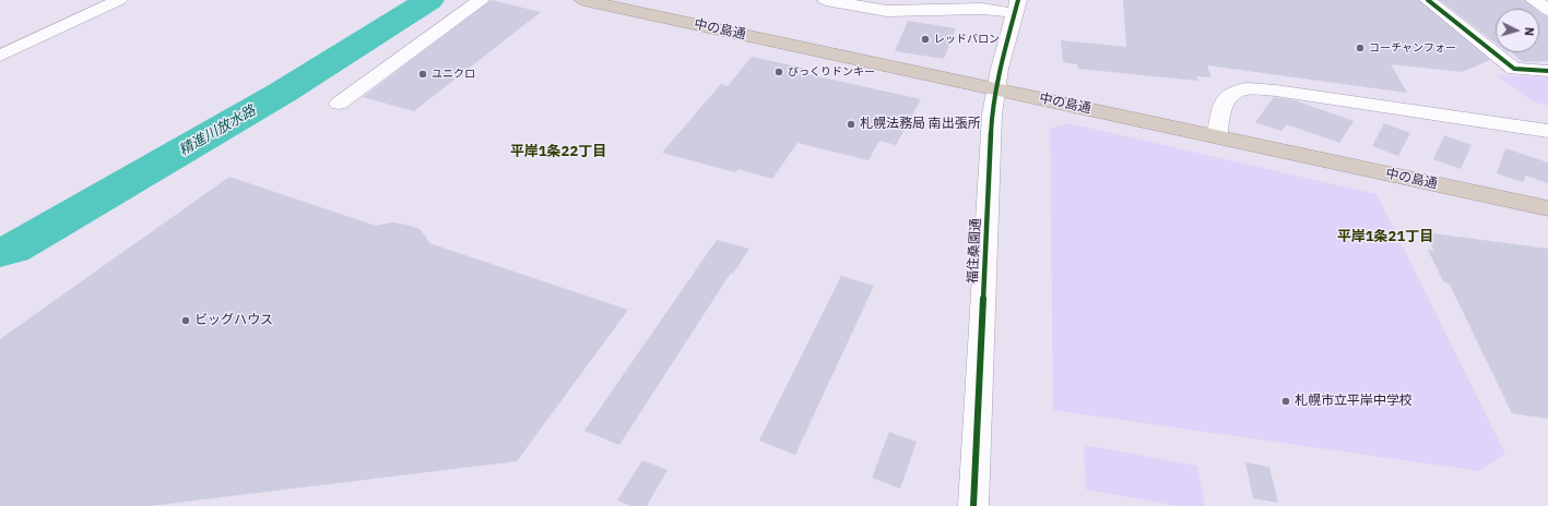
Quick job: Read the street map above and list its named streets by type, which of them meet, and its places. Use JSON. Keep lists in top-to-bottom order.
{
  "streets": {
    "highway": ["中の島通"],
    "street": ["福住桑園通"]
  },
  "crossings": [
    ["中の島通", "福住桑園通"]
  ],
  "districts": ["平岸1条22丁目", "平岸1条21丁目"],
  "water": ["精進川放水路"],
  "places": [
    "レッドバロン",
    "コーチャンフォー",
    "びっくりドンキー",
    "ユニクロ",
    "札幌法務局 南出張所",
    "ビッグハウス",
    "札幌市立平岸中学校"
  ],
  "north": "right"
}
